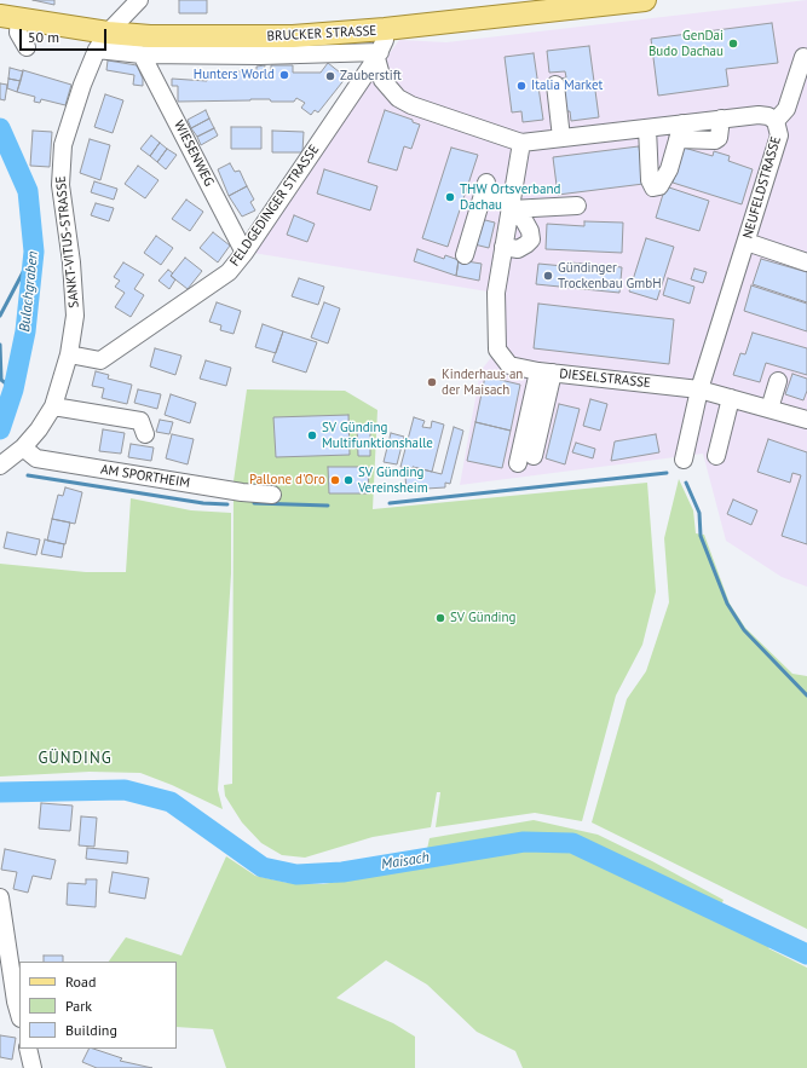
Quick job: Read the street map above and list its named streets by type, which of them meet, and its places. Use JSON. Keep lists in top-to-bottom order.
{
  "streets": {
    "main road": ["BRUCKER STRASSE"],
    "street": [
      "WIESENWEG",
      "NEUFELDSTRASSE",
      "FELDGEDINGER STRASSE",
      "SANKT-VITUS-STRASSE",
      "DIESELSTRASSE",
      "AM SPORTHEIM"
    ]
  },
  "crossings": [
    ["BRUCKER STRASSE", "FELDGEDINGER STRASSE"],
    ["BRUCKER STRASSE", "SANKT-VITUS-STRASSE"],
    ["WIESENWEG", "FELDGEDINGER STRASSE"],
    ["NEUFELDSTRASSE", "FELDGEDINGER STRASSE"],
    ["NEUFELDSTRASSE", "DIESELSTRASSE"],
    ["FELDGEDINGER STRASSE", "SANKT-VITUS-STRASSE"],
    ["SANKT-VITUS-STRASSE", "AM SPORTHEIM"]
  ],
  "districts": ["GÜNDING"],
  "water": ["Bulachgraben", "Maisach"],
  "places": [
    "GenDai Budo Dachau",
    "Hunters World",
    "Zauberstift",
    "Italia Market",
    "THW Ortsverband Dachau",
    "Gündinger Trockenbau GmbH",
    "Kinderhaus an der Maisach",
    "SV Günding Multifunktionshalle",
    "Pallone d'Oro",
    "SV Günding Vereinsheim",
    "SV Günding"
  ],
  "legend": ["Road", "Park", "Building"],
  "scale_bar": "50 m"
}
